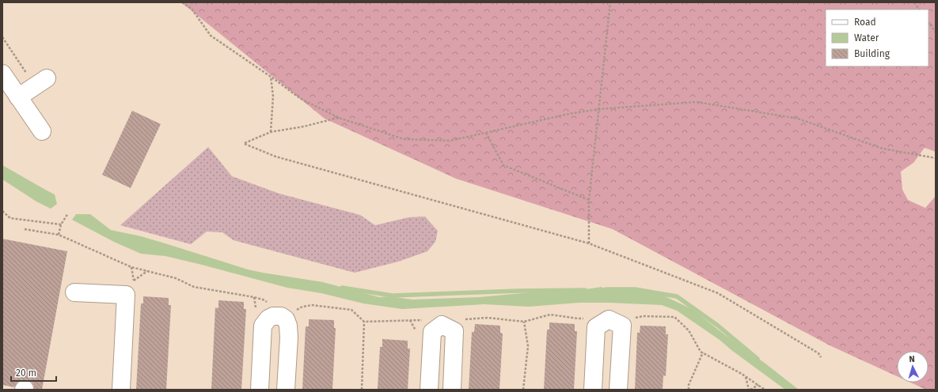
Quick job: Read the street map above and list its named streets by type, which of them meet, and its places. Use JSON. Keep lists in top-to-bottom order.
{
  "legend": ["Road", "Water", "Building"],
  "scale_bar": "20 m",
  "north": "top"
}
